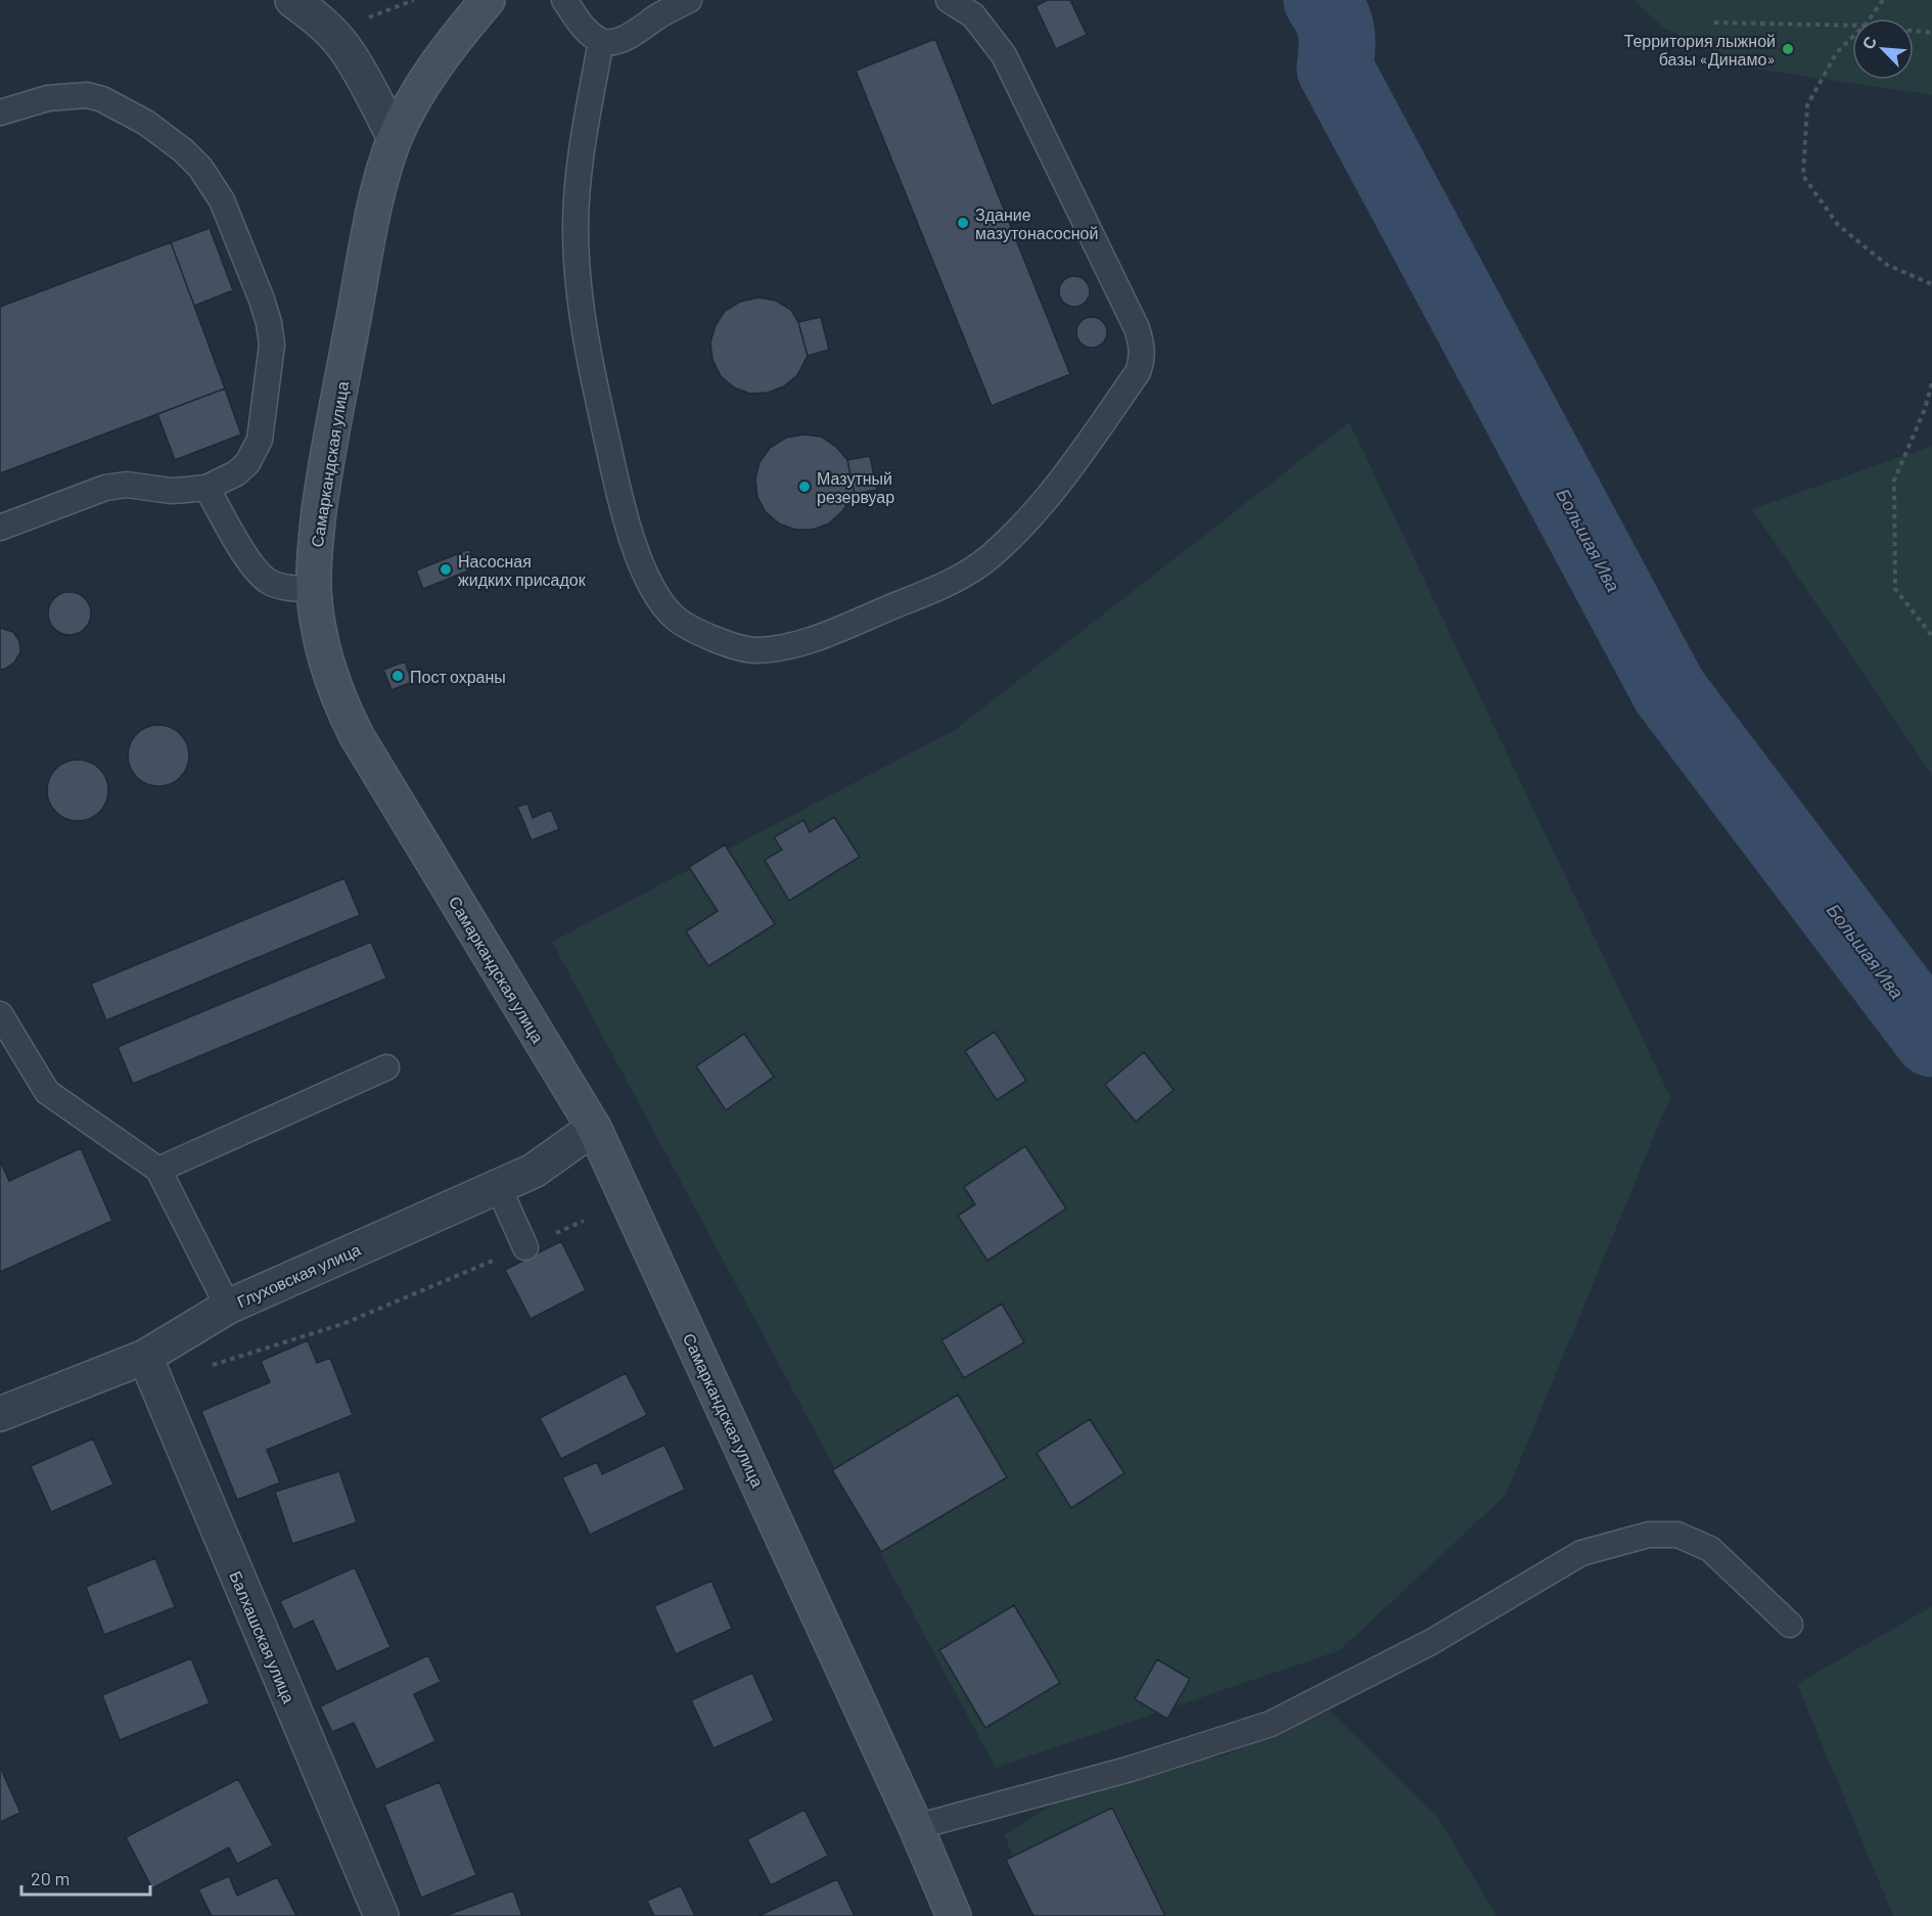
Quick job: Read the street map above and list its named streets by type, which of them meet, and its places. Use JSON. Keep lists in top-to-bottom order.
{
  "streets": {
    "street": ["Самаркандская улица", "Глуховская улица", "Балхашская улица"]
  },
  "crossings": [
    ["Самаркандская улица", "Глуховская улица"],
    ["Глуховская улица", "Балхашская улица"]
  ],
  "water": ["Большая Ива"],
  "places": [
    "Территория лыжной базы «Динамо»",
    "Здание мазутонасосной",
    "Мазутный резервуар",
    "Насосная жидких присадок",
    "Пост охраны"
  ],
  "scale_bar": "20 m",
  "north": "top left"
}
